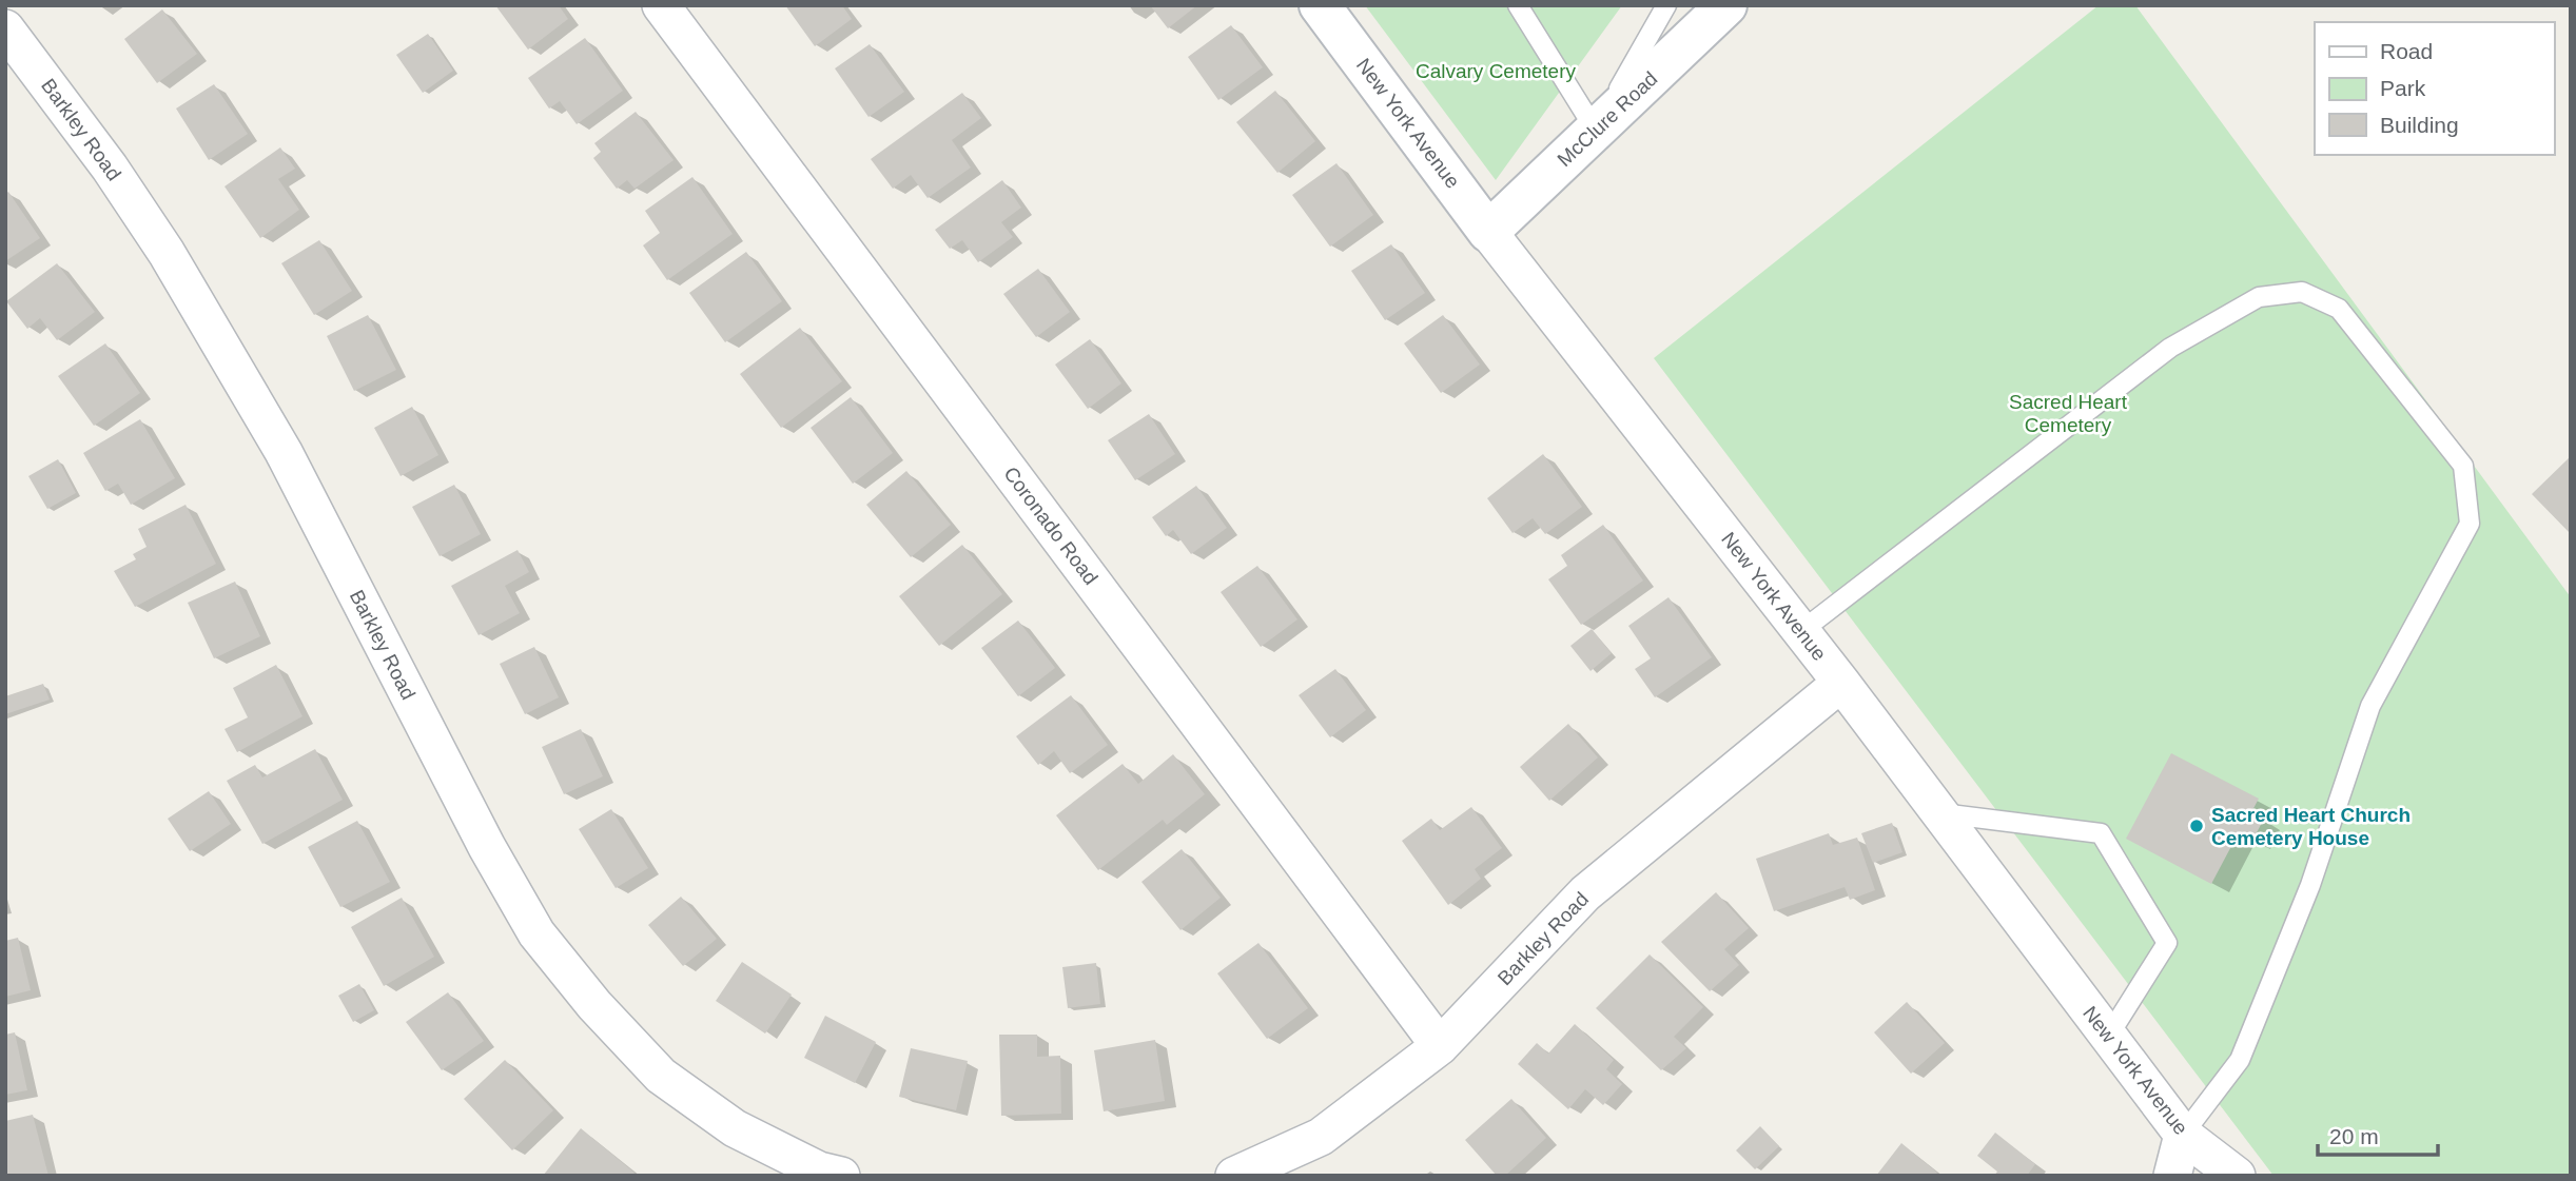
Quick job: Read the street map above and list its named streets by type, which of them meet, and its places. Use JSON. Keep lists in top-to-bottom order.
{
  "streets": {
    "street": [
      "McClure Road",
      "New York Avenue",
      "Barkley Road",
      "Coronado Road"
    ]
  },
  "crossings": [
    ["McClure Road", "New York Avenue"],
    ["New York Avenue", "Barkley Road"],
    ["Barkley Road", "Coronado Road"]
  ],
  "parks": ["Calvary Cemetery", "Sacred Heart Cemetery"],
  "places": ["Sacred Heart Church Cemetery House"],
  "legend": ["Road", "Park", "Building"],
  "scale_bar": "20 m"
}
